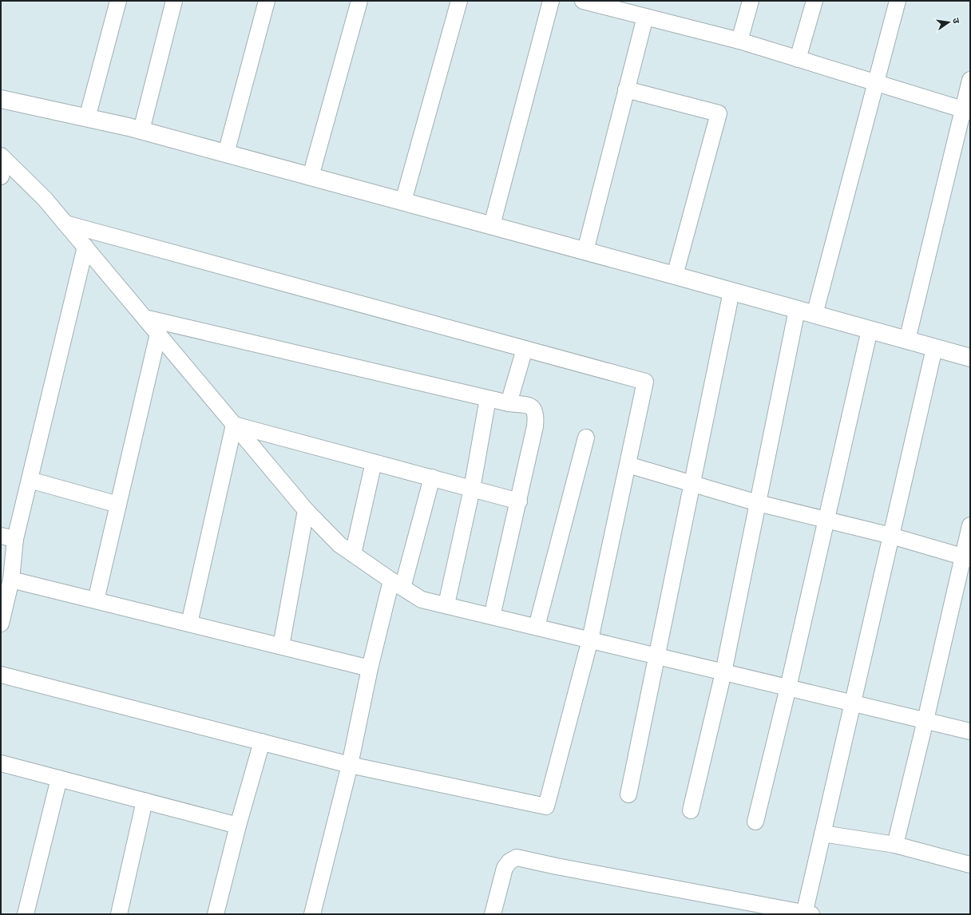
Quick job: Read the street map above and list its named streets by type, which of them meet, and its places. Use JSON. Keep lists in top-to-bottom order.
{
  "north": "right"
}
